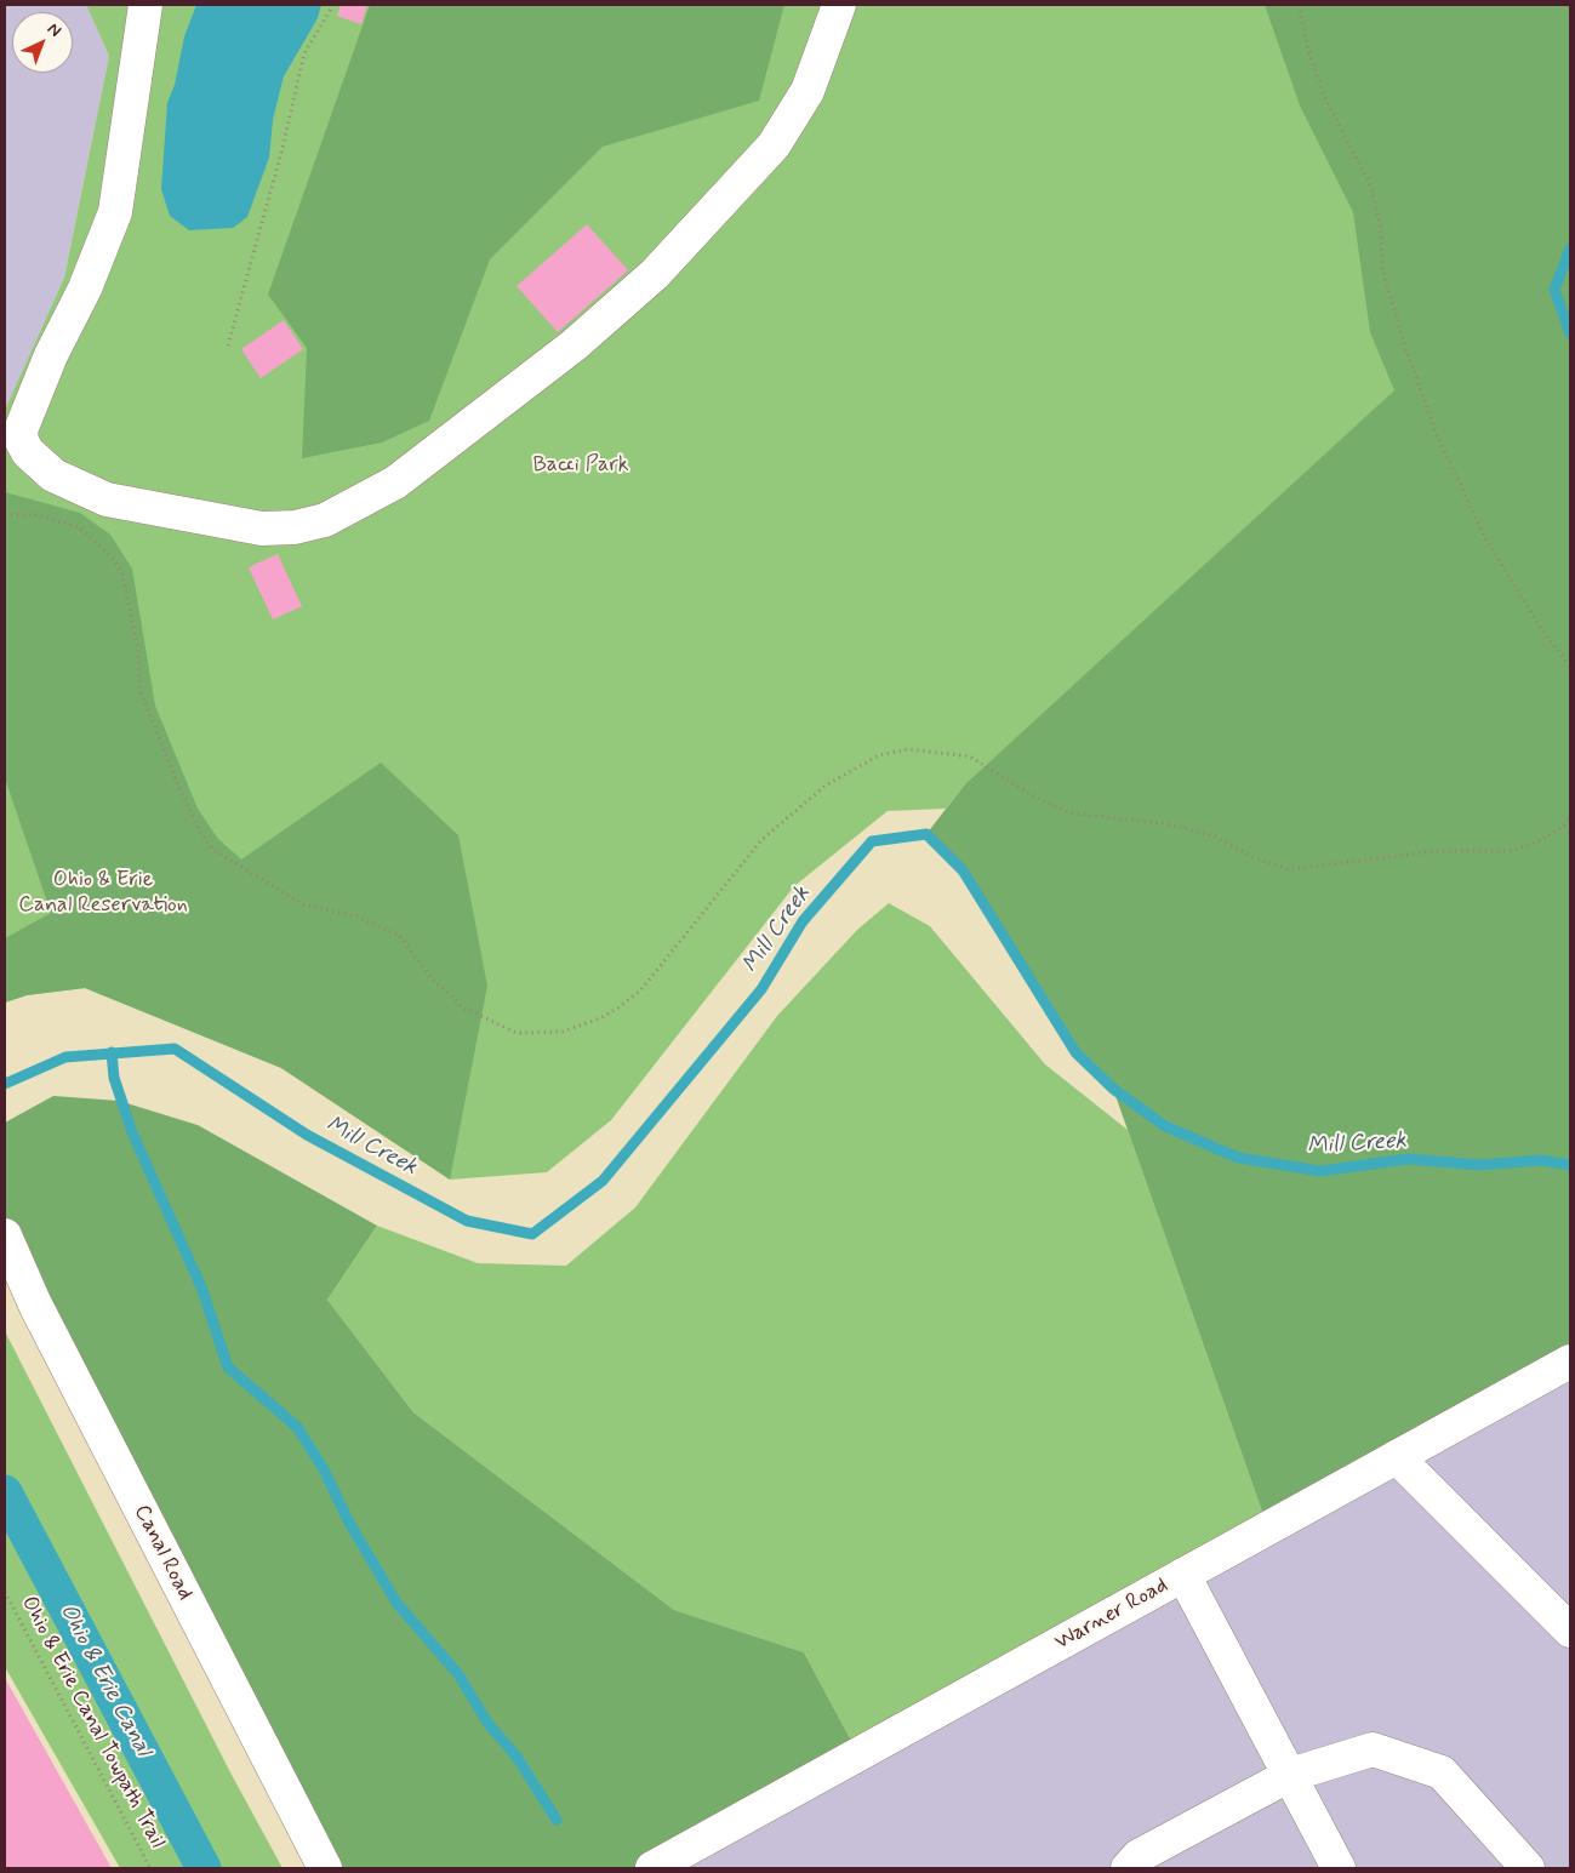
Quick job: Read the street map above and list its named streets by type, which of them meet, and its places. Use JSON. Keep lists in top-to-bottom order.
{
  "streets": {
    "main road": ["Canal Road", "Warner Road"],
    "path": ["Ohio & Erie Canal Towpath Trail"]
  },
  "water": ["Mill Creek", "Ohio & Erie Canal"],
  "parks": ["Bacci Park", "Ohio & Erie Canal Reservation"],
  "north": "top right"
}
